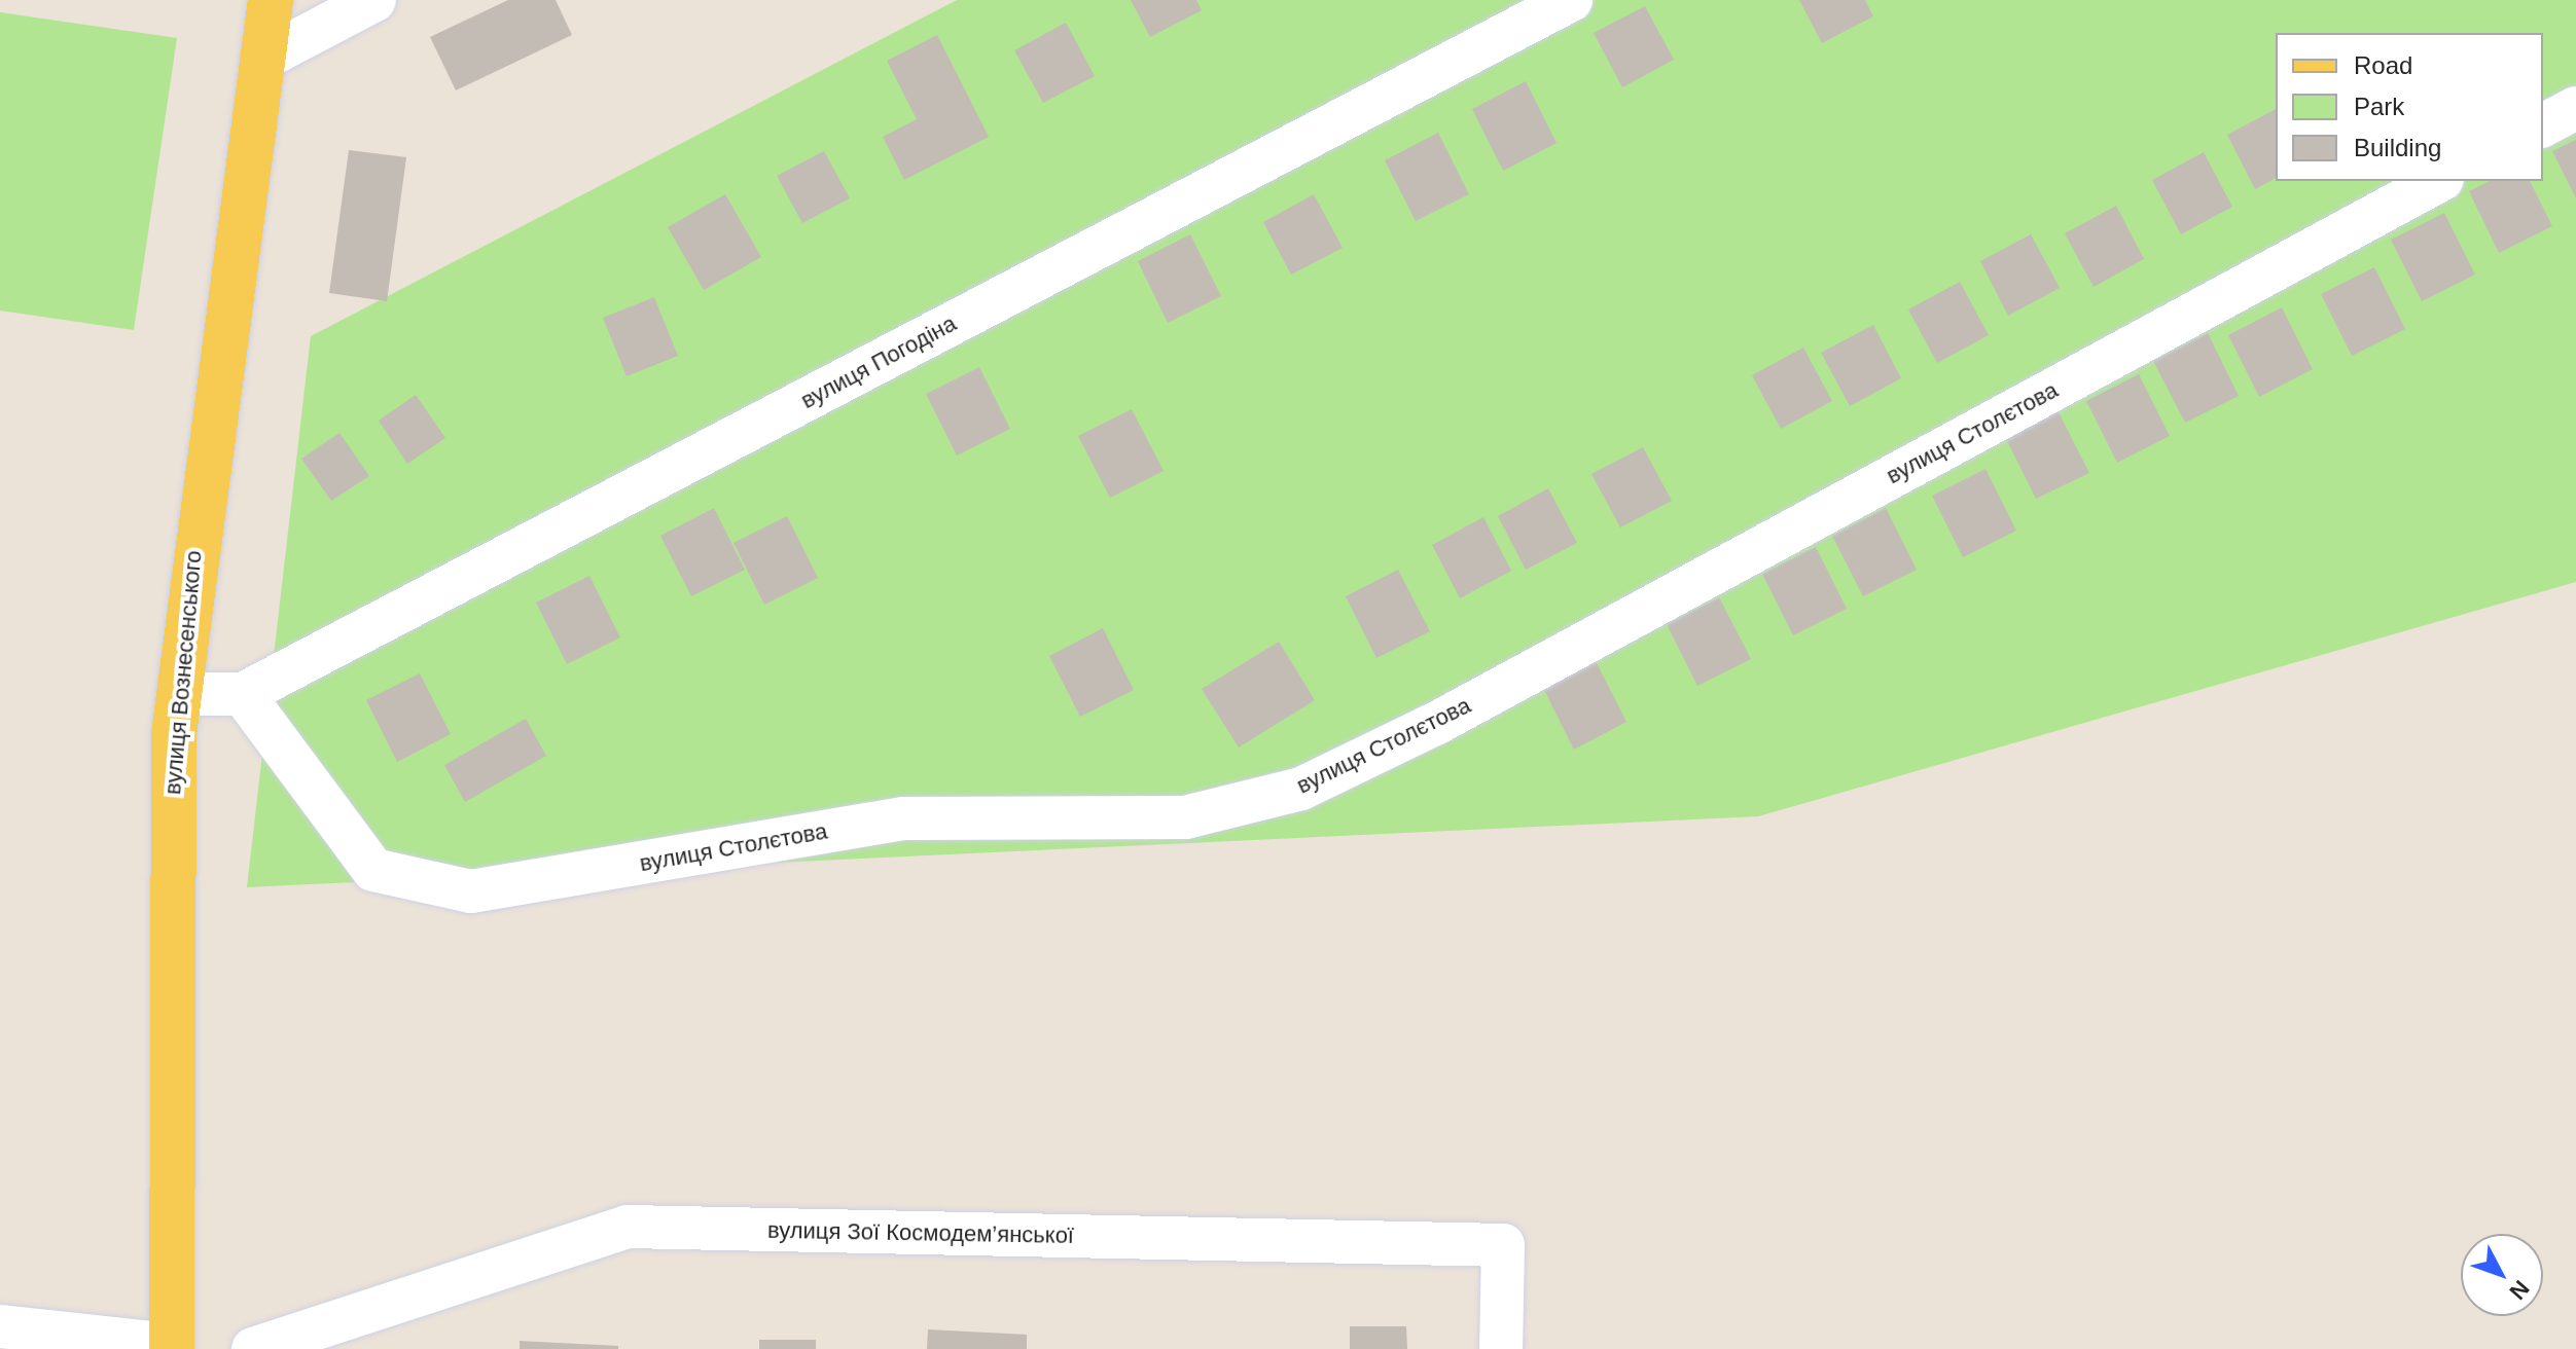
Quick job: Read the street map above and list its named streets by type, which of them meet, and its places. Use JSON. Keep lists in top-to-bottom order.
{
  "streets": {
    "main road": ["вулиця Вознесенського"],
    "street": ["вулиця Погодіна", "вулиця Столєтова", "вулиця Зої Космодем’янської"]
  },
  "crossings": [
    ["вулиця Погодіна", "вулиця Столєтова"],
    ["вулиця Погодіна", "вулиця Вознесенського"]
  ],
  "legend": ["Road", "Park", "Building"],
  "north": "bottom right"
}
